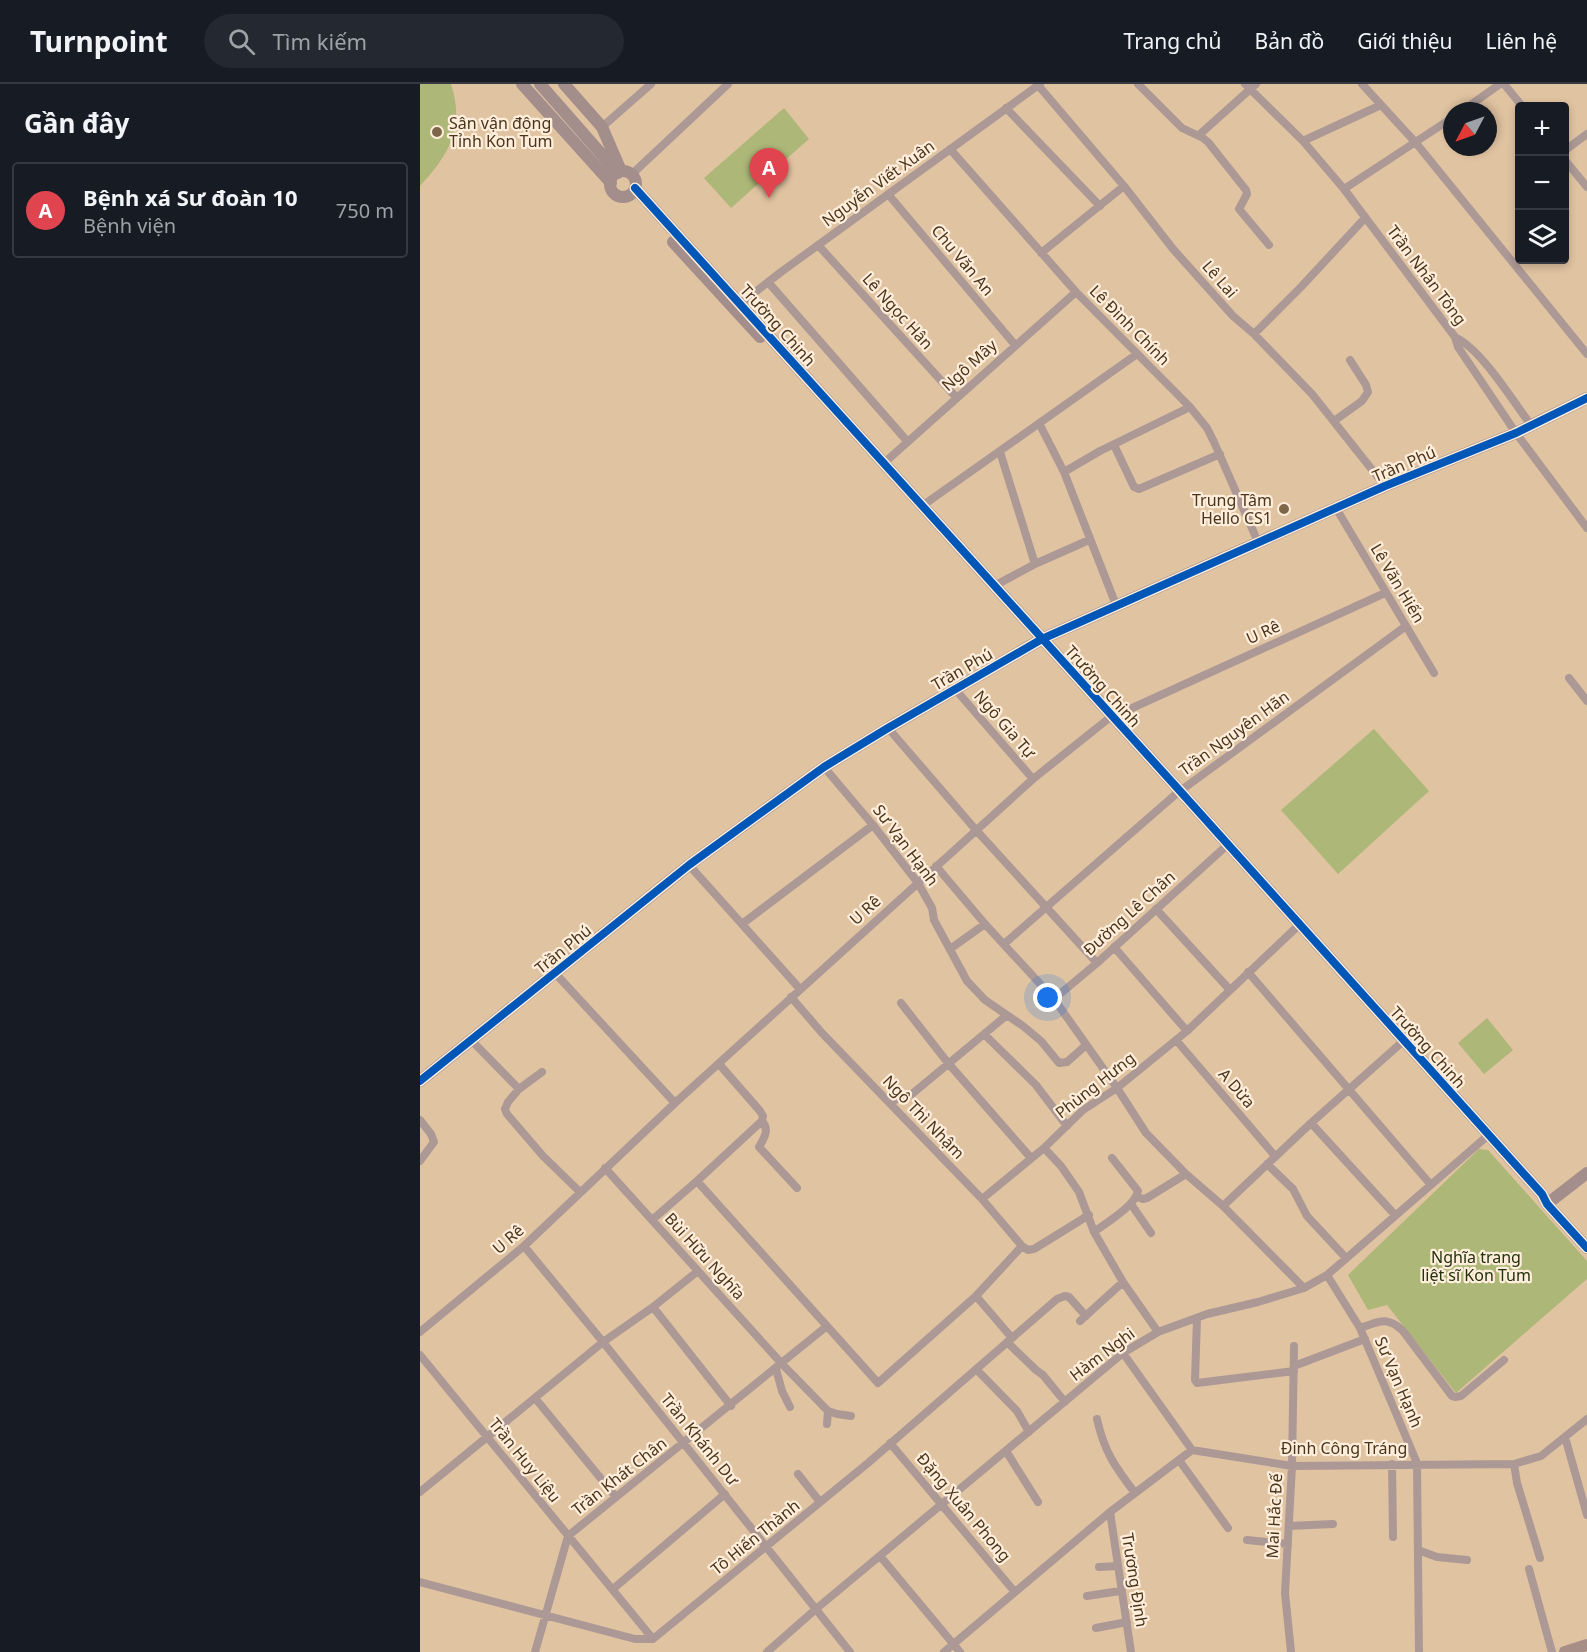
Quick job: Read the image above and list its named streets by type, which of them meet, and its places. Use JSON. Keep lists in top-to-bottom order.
{
  "streets": {
    "street": [
      "Nguyễn Viết Xuân",
      "Chu Văn An",
      "Trần Nhân Tông",
      "Lê Lai",
      "Lê Ngọc Hân",
      "Trường Chinh",
      "Lê Đình Chính",
      "Ngô Mây",
      "Trần Phú",
      "Lê Văn Hiến",
      "U Rê",
      "Ngô Gia Tự",
      "Trần Nguyên Hãn",
      "Sư Vạn Hạnh",
      "Đường Lê Chân",
      "Phùng Hưng",
      "A Dừa",
      "Ngô Thì Nhậm",
      "Bùi Hữu Nghĩa",
      "Hàm Nghi",
      "Trần Khánh Dư",
      "Đinh Công Tráng",
      "Trần Huy Liệu",
      "Trần Khát Chân",
      "Đặng Xuân Phong",
      "Mai Hắc Đế",
      "Tô Hiến Thành",
      "Trương Định"
    ]
  },
  "crossings": [
    ["Nguyễn Viết Xuân", "Chu Văn An"],
    ["Nguyễn Viết Xuân", "Lê Lai"],
    ["Nguyễn Viết Xuân", "Lê Ngọc Hân"],
    ["Nguyễn Viết Xuân", "Trường Chinh"],
    ["Nguyễn Viết Xuân", "Lê Đình Chính"],
    ["Chu Văn An", "Ngô Mây"],
    ["Trần Nhân Tông", "Trần Phú"],
    ["Lê Lai", "Trần Phú"],
    ["Lê Ngọc Hân", "Ngô Mây"],
    ["Trường Chinh", "Ngô Mây"],
    ["Trường Chinh", "Trần Phú"],
    ["Trường Chinh", "U Rê"],
    ["Trường Chinh", "Trần Nguyên Hãn"],
    ["Trường Chinh", "Đường Lê Chân"],
    ["Trường Chinh", "Phùng Hưng"],
    ["Trường Chinh", "Hàm Nghi"],
    ["Lê Đình Chính", "Ngô Mây"],
    ["Lê Đình Chính", "Trần Phú"],
    ["Trần Phú", "Lê Văn Hiến"],
    ["Trần Phú", "Ngô Gia Tự"],
    ["Trần Phú", "Sư Vạn Hạnh"],
    ["Lê Văn Hiến", "U Rê"],
    ["Lê Văn Hiến", "Trần Nguyên Hãn"],
    ["U Rê", "Ngô Gia Tự"],
    ["U Rê", "Sư Vạn Hạnh"],
    ["U Rê", "Ngô Thì Nhậm"],
    ["U Rê", "Bùi Hữu Nghĩa"],
    ["U Rê", "Trần Khánh Dư"],
    ["Sư Vạn Hạnh", "Hàm Nghi"],
    ["Sư Vạn Hạnh", "Đinh Công Tráng"],
    ["Phùng Hưng", "A Dừa"],
    ["Bùi Hữu Nghĩa", "Trần Khát Chân"],
    ["Hàm Nghi", "Trần Khánh Dư"],
    ["Hàm Nghi", "Đặng Xuân Phong"],
    ["Trần Khánh Dư", "Trần Khát Chân"],
    ["Trần Khánh Dư", "Tô Hiến Thành"],
    ["Đinh Công Tráng", "Mai Hắc Đế"],
    ["Trần Huy Liệu", "Trần Khát Chân"],
    ["Trần Huy Liệu", "Tô Hiến Thành"],
    ["Đặng Xuân Phong", "Tô Hiến Thành"]
  ],
  "parks": ["Nghĩa trang liệt sĩ Kon Tum"],
  "places": ["Sân vận động Tỉnh Kon Tum", "Trung Tâm Hello CS1"],
  "north": "bottom left",
  "page": {
    "header": "Turnpoint",
    "search": "Tìm kiếm",
    "nav": [
      "Trang chủ",
      "Bản đồ",
      "Giới thiệu",
      "Liên hệ"
    ],
    "heading": "Gần đây",
    "map_buttons": ["+", "−"],
    "pins": "A",
    "list": [
      {
        "mark": "A",
        "name": "Bệnh xá Sư đoàn 10",
        "note": "Bệnh viện",
        "value": "750 m"
      }
    ]
  }
}
